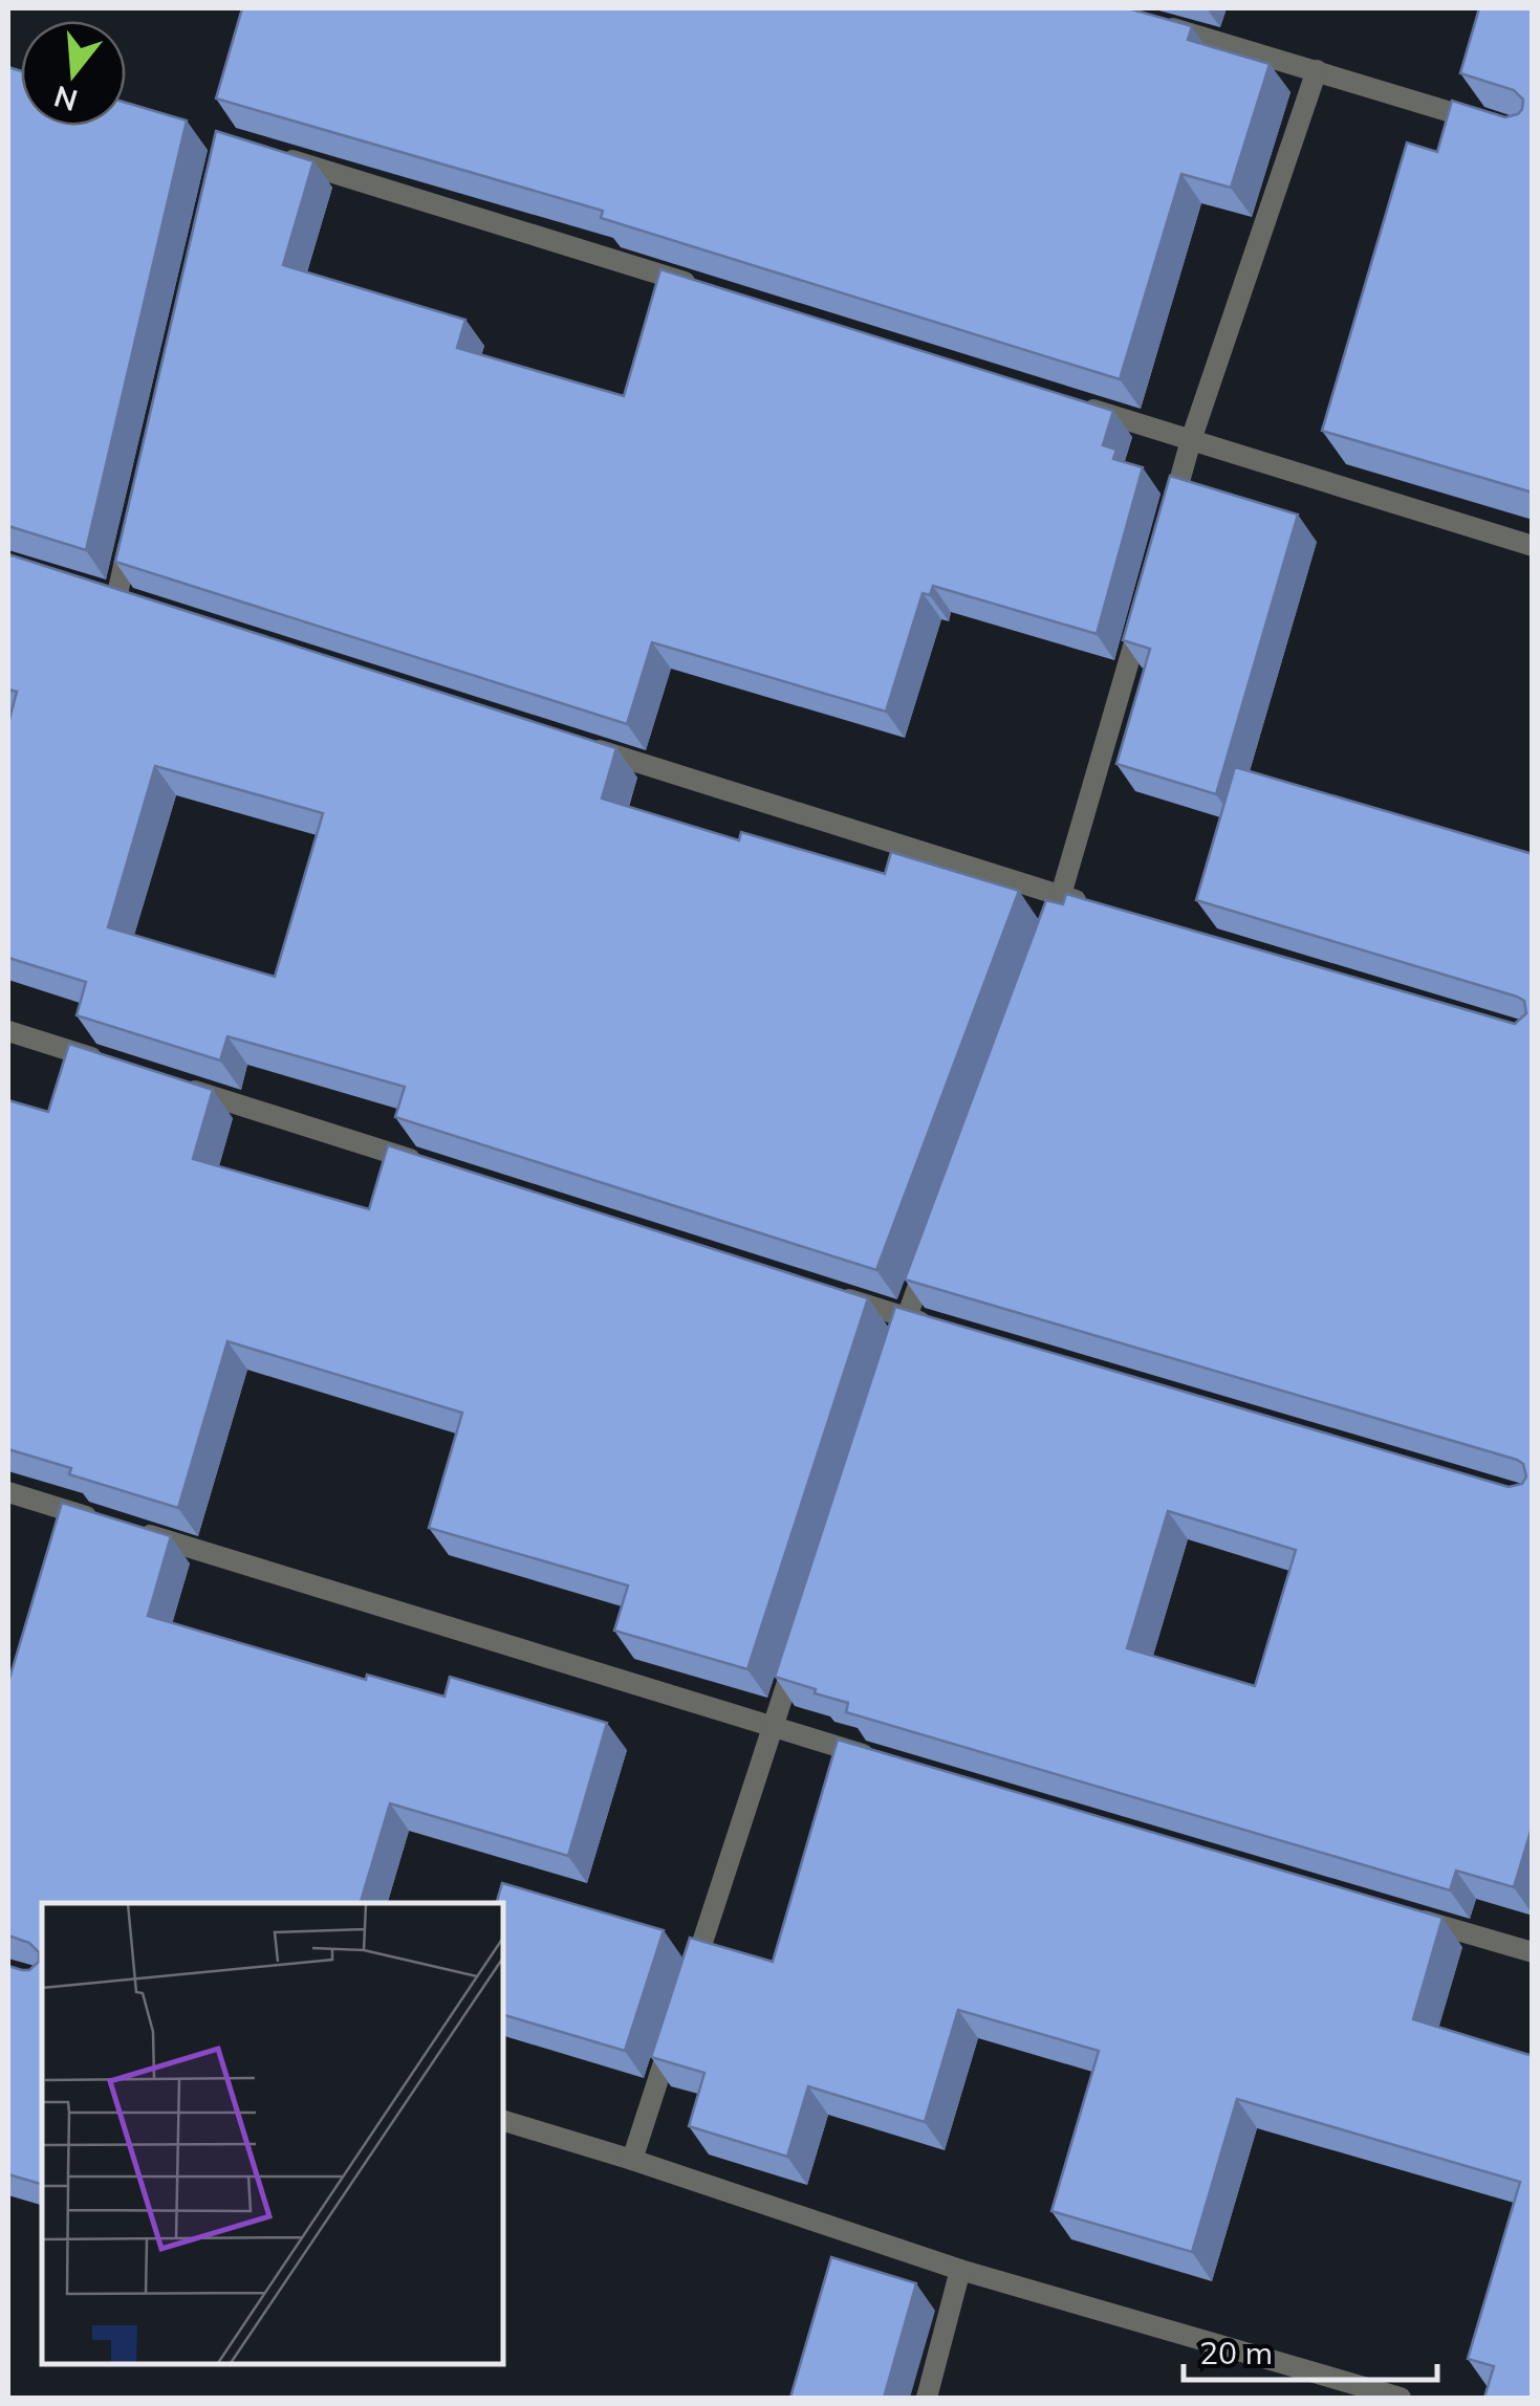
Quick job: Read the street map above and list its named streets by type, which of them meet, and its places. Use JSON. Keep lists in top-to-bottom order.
{
  "scale_bar": "20 m",
  "north": "bottom"
}
